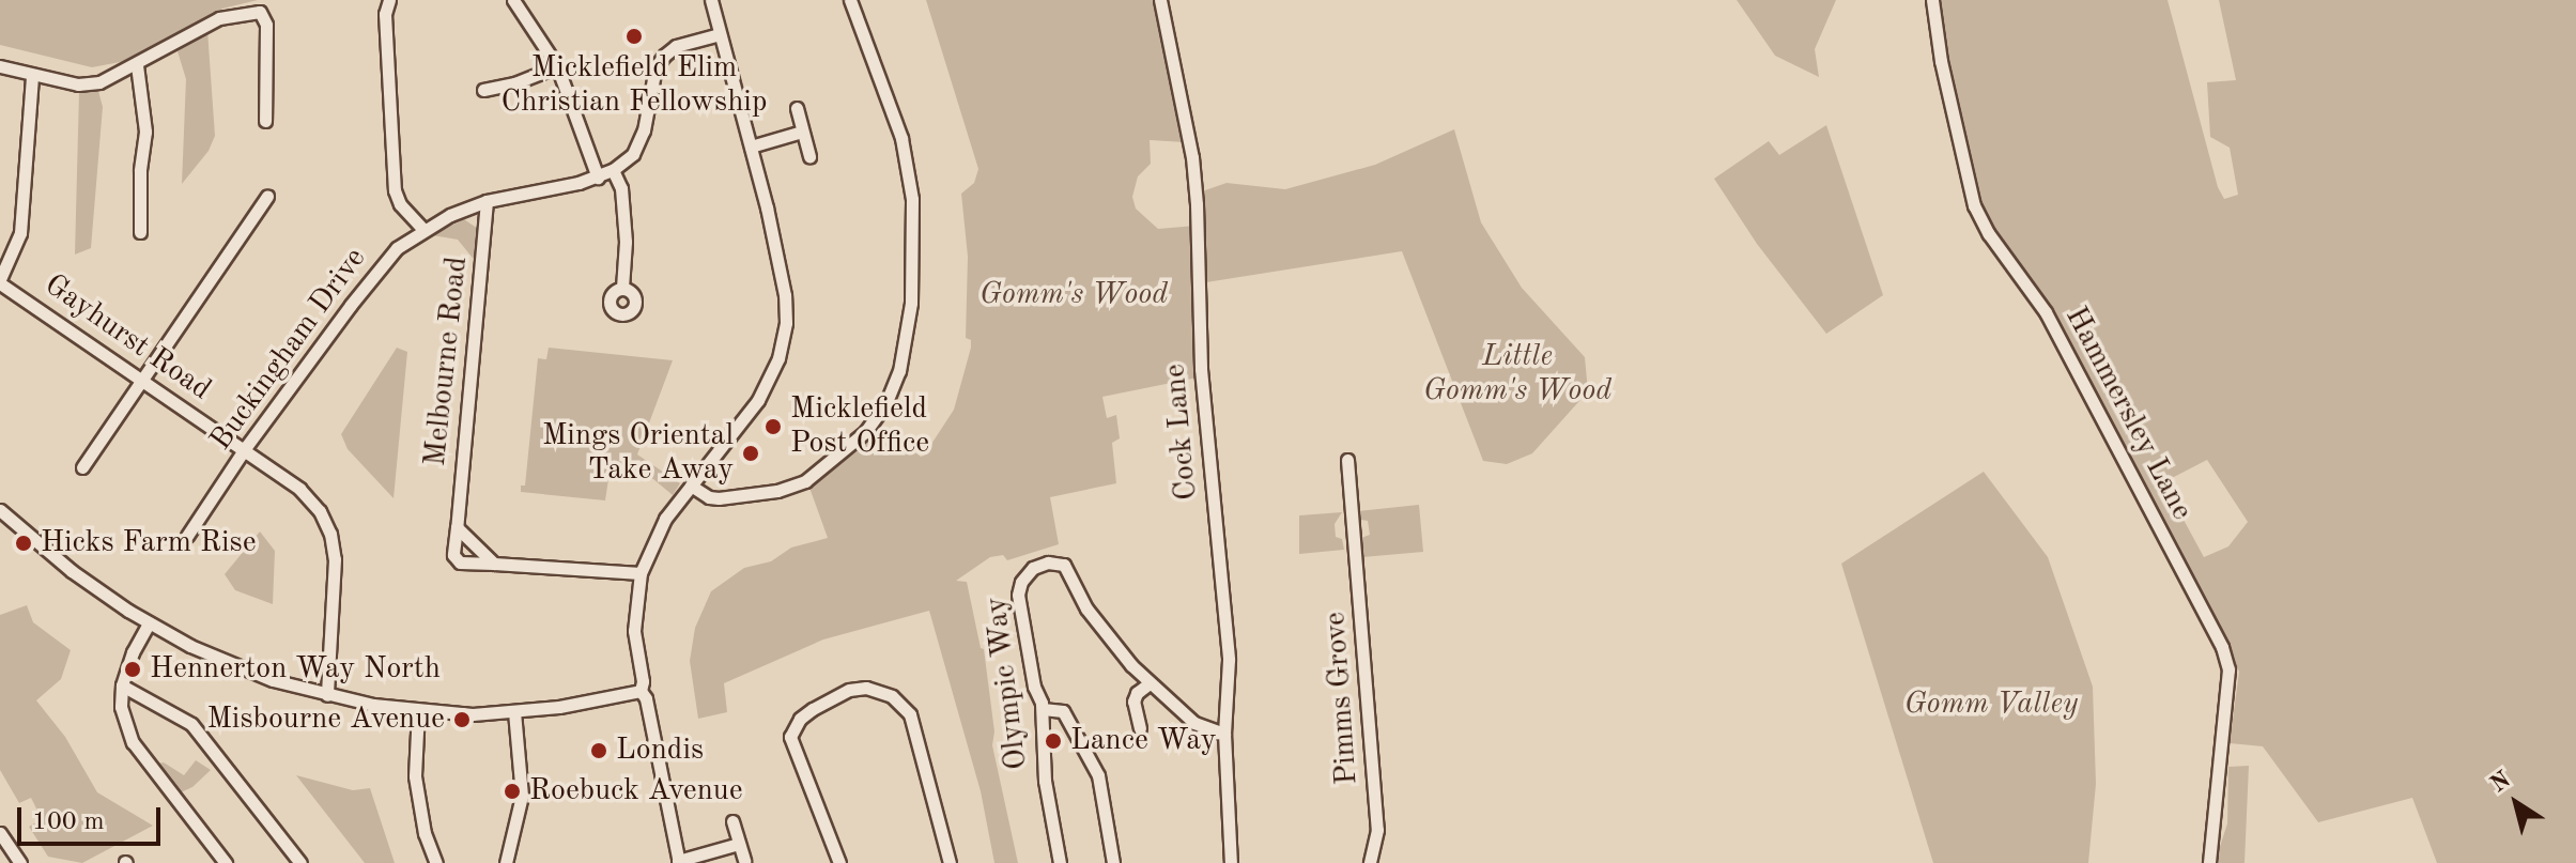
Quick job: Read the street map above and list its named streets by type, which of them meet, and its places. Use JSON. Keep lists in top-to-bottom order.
{
  "streets": {
    "street": [
      "Gayhurst Road",
      "Buckingham Drive",
      "Melbourne Road",
      "Hammersley Lane",
      "Cock Lane",
      "Olympic Way",
      "Pimms Grove"
    ]
  },
  "crossings": [
    ["Gayhurst Road", "Buckingham Drive"],
    ["Buckingham Drive", "Melbourne Road"],
    ["Cock Lane", "Olympic Way"]
  ],
  "parks": ["Gomm's Wood", "Little Gomm's Wood", "Gomm Valley"],
  "places": [
    "Micklefield Elim Christian Fellowship",
    "Micklefield Post Office",
    "Mings Oriental Take Away",
    "Hicks Farm Rise",
    "Hennerton Way North",
    "Misbourne Avenue",
    "Lance Way",
    "Londis",
    "Roebuck Avenue"
  ],
  "scale_bar": "100 m",
  "north": "top left"
}
